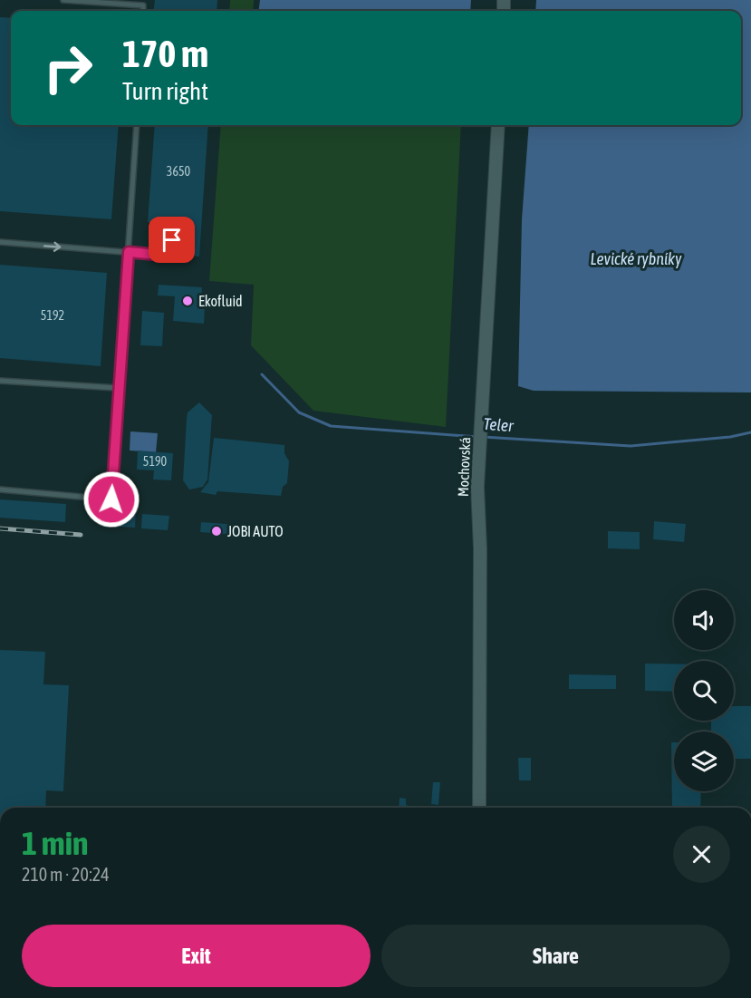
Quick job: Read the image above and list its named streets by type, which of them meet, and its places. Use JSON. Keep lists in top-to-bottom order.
{
  "streets": {
    "street": ["Mochovská"]
  },
  "water": ["Levické rybníky", "Teler"],
  "places": ["Ekofluid", "JOBI AUTO"],
  "house_numbers": ["3650", "5192", "5190"],
  "page": {
    "turn": ["170 m", "Turn right"],
    "heading": ["1 min", "210 m · 20:24"],
    "buttons": ["Exit", "Share"]
  }
}
